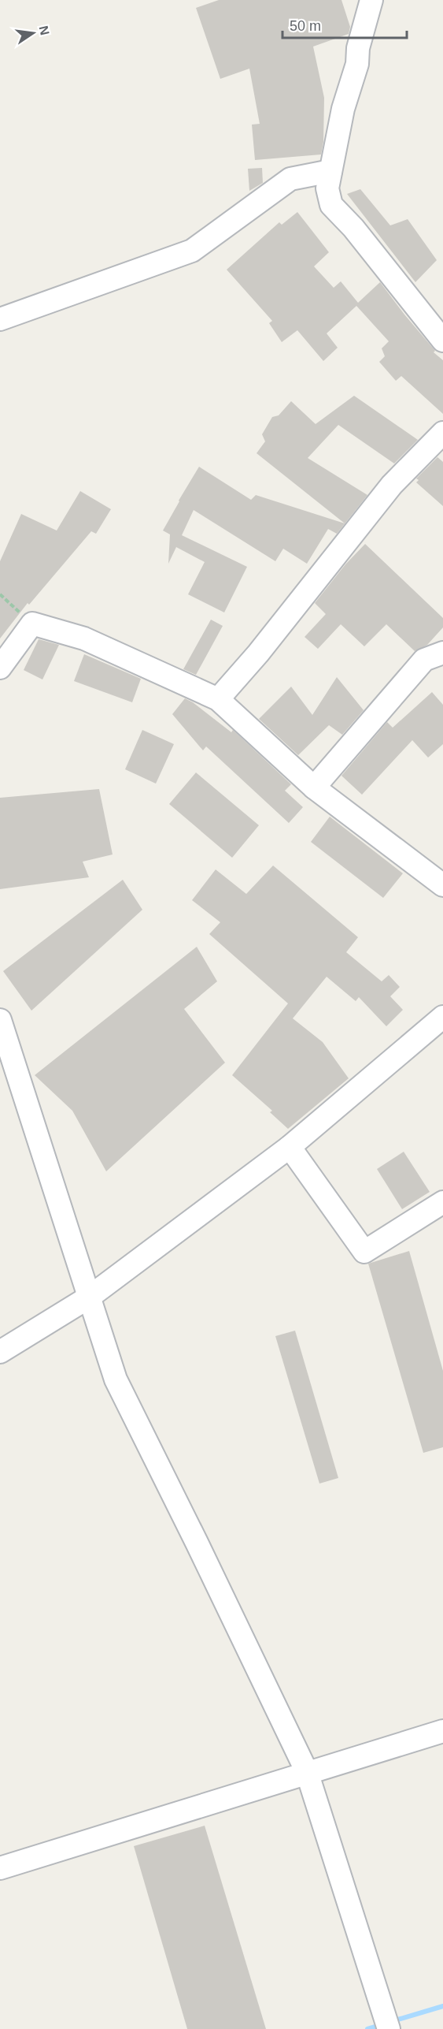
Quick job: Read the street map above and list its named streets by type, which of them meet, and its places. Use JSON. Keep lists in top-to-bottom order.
{
  "scale_bar": "50 m",
  "north": "right"
}
